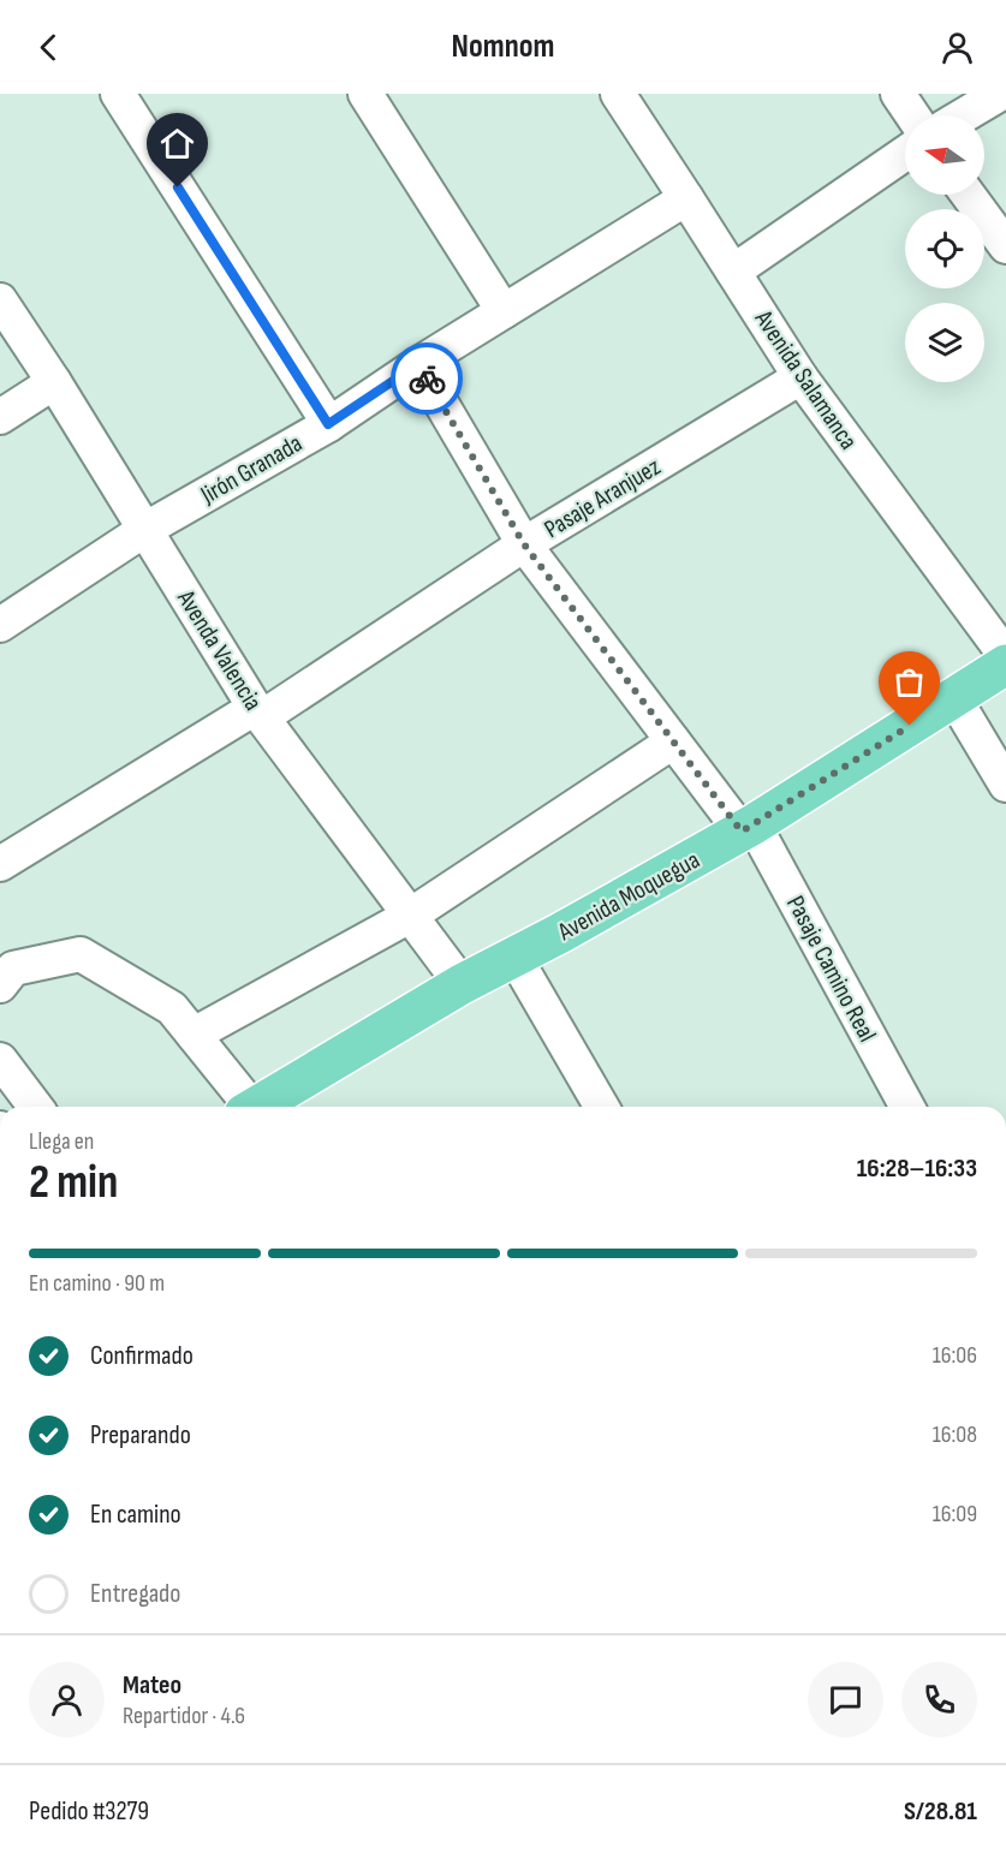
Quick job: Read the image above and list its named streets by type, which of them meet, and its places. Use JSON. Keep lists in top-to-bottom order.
{
  "streets": {
    "main road": ["Avenida Moquegua"],
    "street": [
      "Avenida Salamanca",
      "Jirón Granada",
      "Pasaje Aranjuez",
      "Avenda Valencia",
      "Pasaje Camino Real"
    ]
  },
  "crossings": [
    ["Avenida Salamanca", "Jirón Granada"],
    ["Avenida Salamanca", "Pasaje Aranjuez"],
    ["Jirón Granada", "Avenda Valencia"],
    ["Jirón Granada", "Pasaje Camino Real"],
    ["Pasaje Aranjuez", "Avenda Valencia"],
    ["Pasaje Aranjuez", "Pasaje Camino Real"],
    ["Avenda Valencia", "Avenida Moquegua"],
    ["Avenida Moquegua", "Pasaje Camino Real"]
  ],
  "north": "left",
  "page": {
    "header": "Nomnom",
    "heading": ["2 min", "Llega en", "16:28–16:33"],
    "panel": [
      "Mateo",
      "Repartidor · 4.6",
      "Pedido #3279",
      "S/28.81"
    ],
    "bar": "En camino · 90 m",
    "list": [
      ["Confirmado", "16:06"],
      ["Preparando", "16:08"],
      ["En camino", "16:09"],
      "Entregado"
    ]
  }
}
